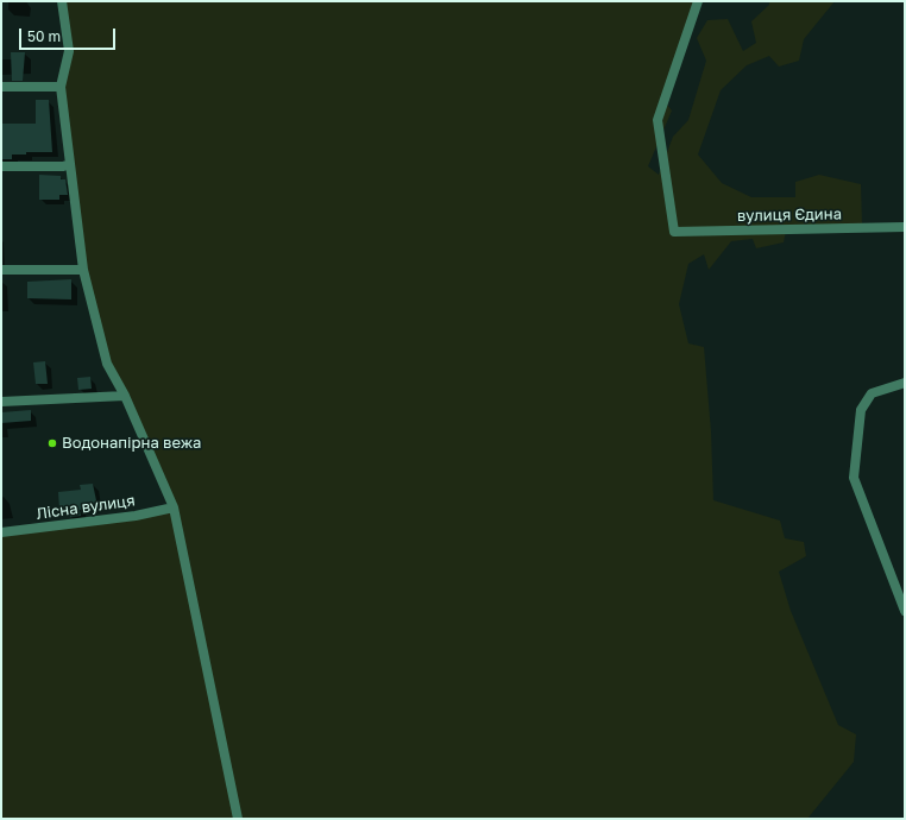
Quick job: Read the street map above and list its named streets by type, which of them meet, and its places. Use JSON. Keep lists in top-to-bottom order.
{
  "streets": {
    "street": ["вулиця Єдина", "Лісна вулиця"]
  },
  "places": ["Водонапірна вежа"],
  "scale_bar": "50 m"
}
